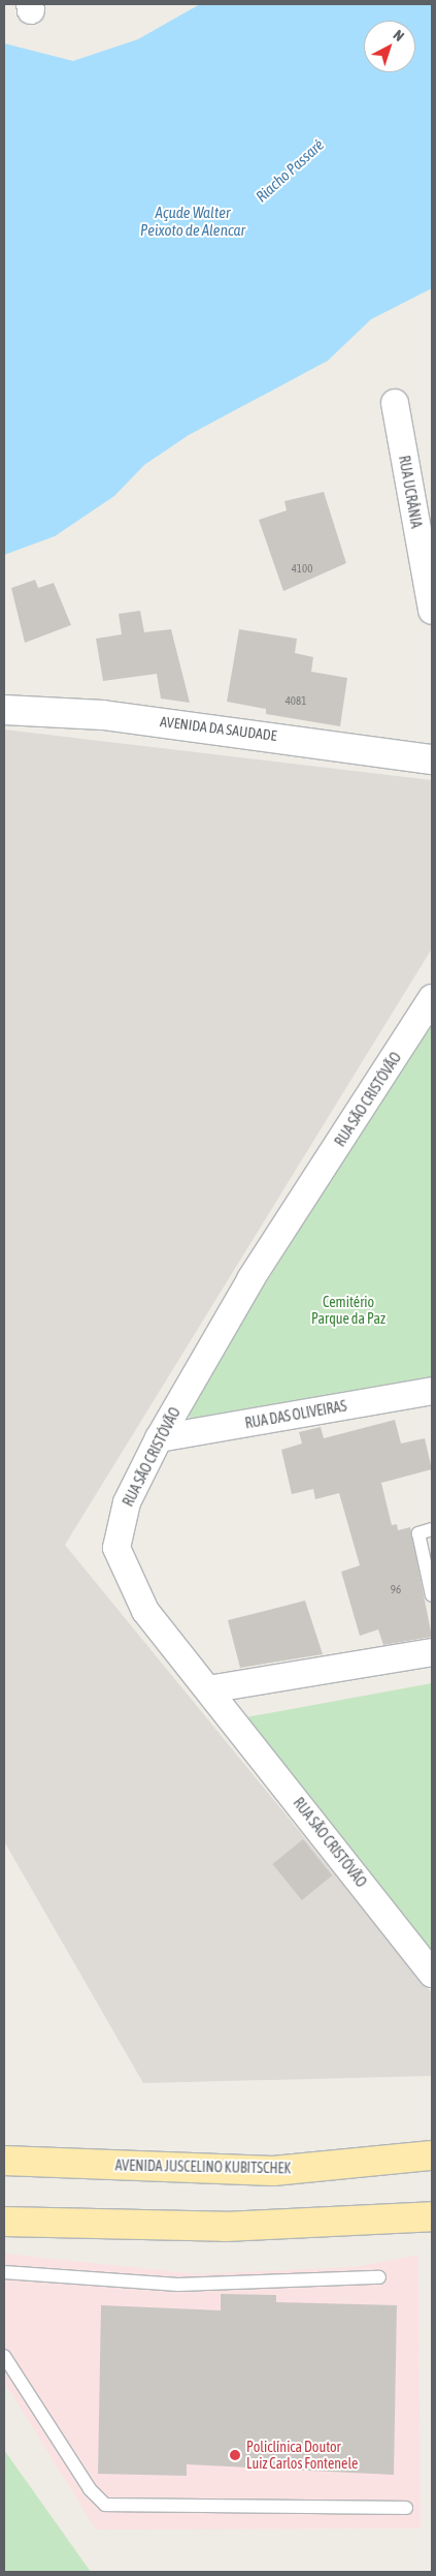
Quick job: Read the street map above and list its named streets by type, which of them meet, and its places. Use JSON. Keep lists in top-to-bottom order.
{
  "streets": {
    "main road": ["AVENIDA JUSCELINO KUBITSCHEK"],
    "street": [
      "RUA UCRÂNIA",
      "AVENIDA DA SAUDADE",
      "RUA SÃO CRISTÓVÃO",
      "RUA DAS OLIVEIRAS"
    ]
  },
  "crossings": [
    ["RUA SÃO CRISTÓVÃO", "RUA DAS OLIVEIRAS"]
  ],
  "water": ["Riacho Passaré", "Açude Walter Peixoto de Alencar"],
  "parks": ["Cemitério Parque da Paz"],
  "places": ["Policlínica Doutor Luiz Carlos Fontenele"],
  "house_numbers": ["4100", "4081", "96"],
  "north": "top right"
}
